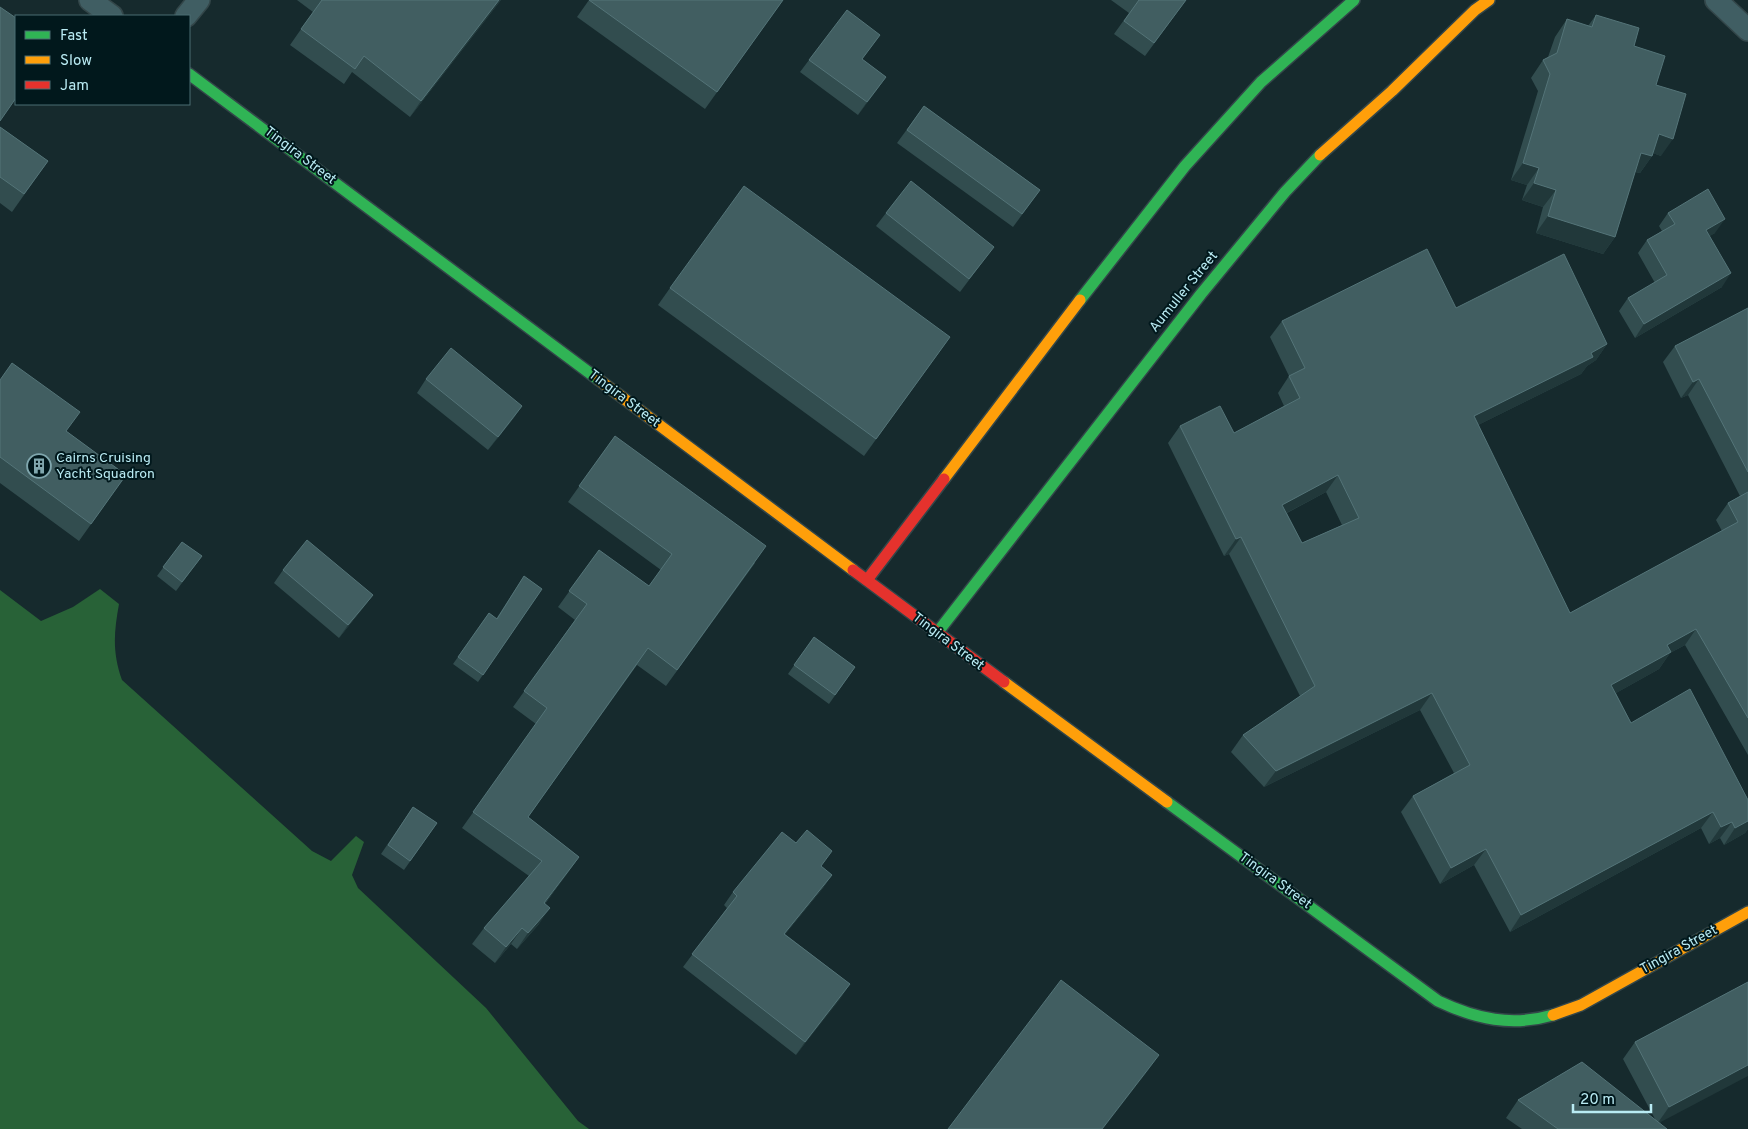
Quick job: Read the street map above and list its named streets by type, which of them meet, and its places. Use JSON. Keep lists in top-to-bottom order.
{
  "streets": {
    "street": ["Tingira Street", "Aumuller Street"]
  },
  "crossings": [
    ["Tingira Street", "Aumuller Street"]
  ],
  "places": {
    "building": ["Cairns Cruising Yacht Squadron"]
  },
  "legend": ["Fast", "Slow", "Jam"],
  "scale_bar": "20 m"
}
